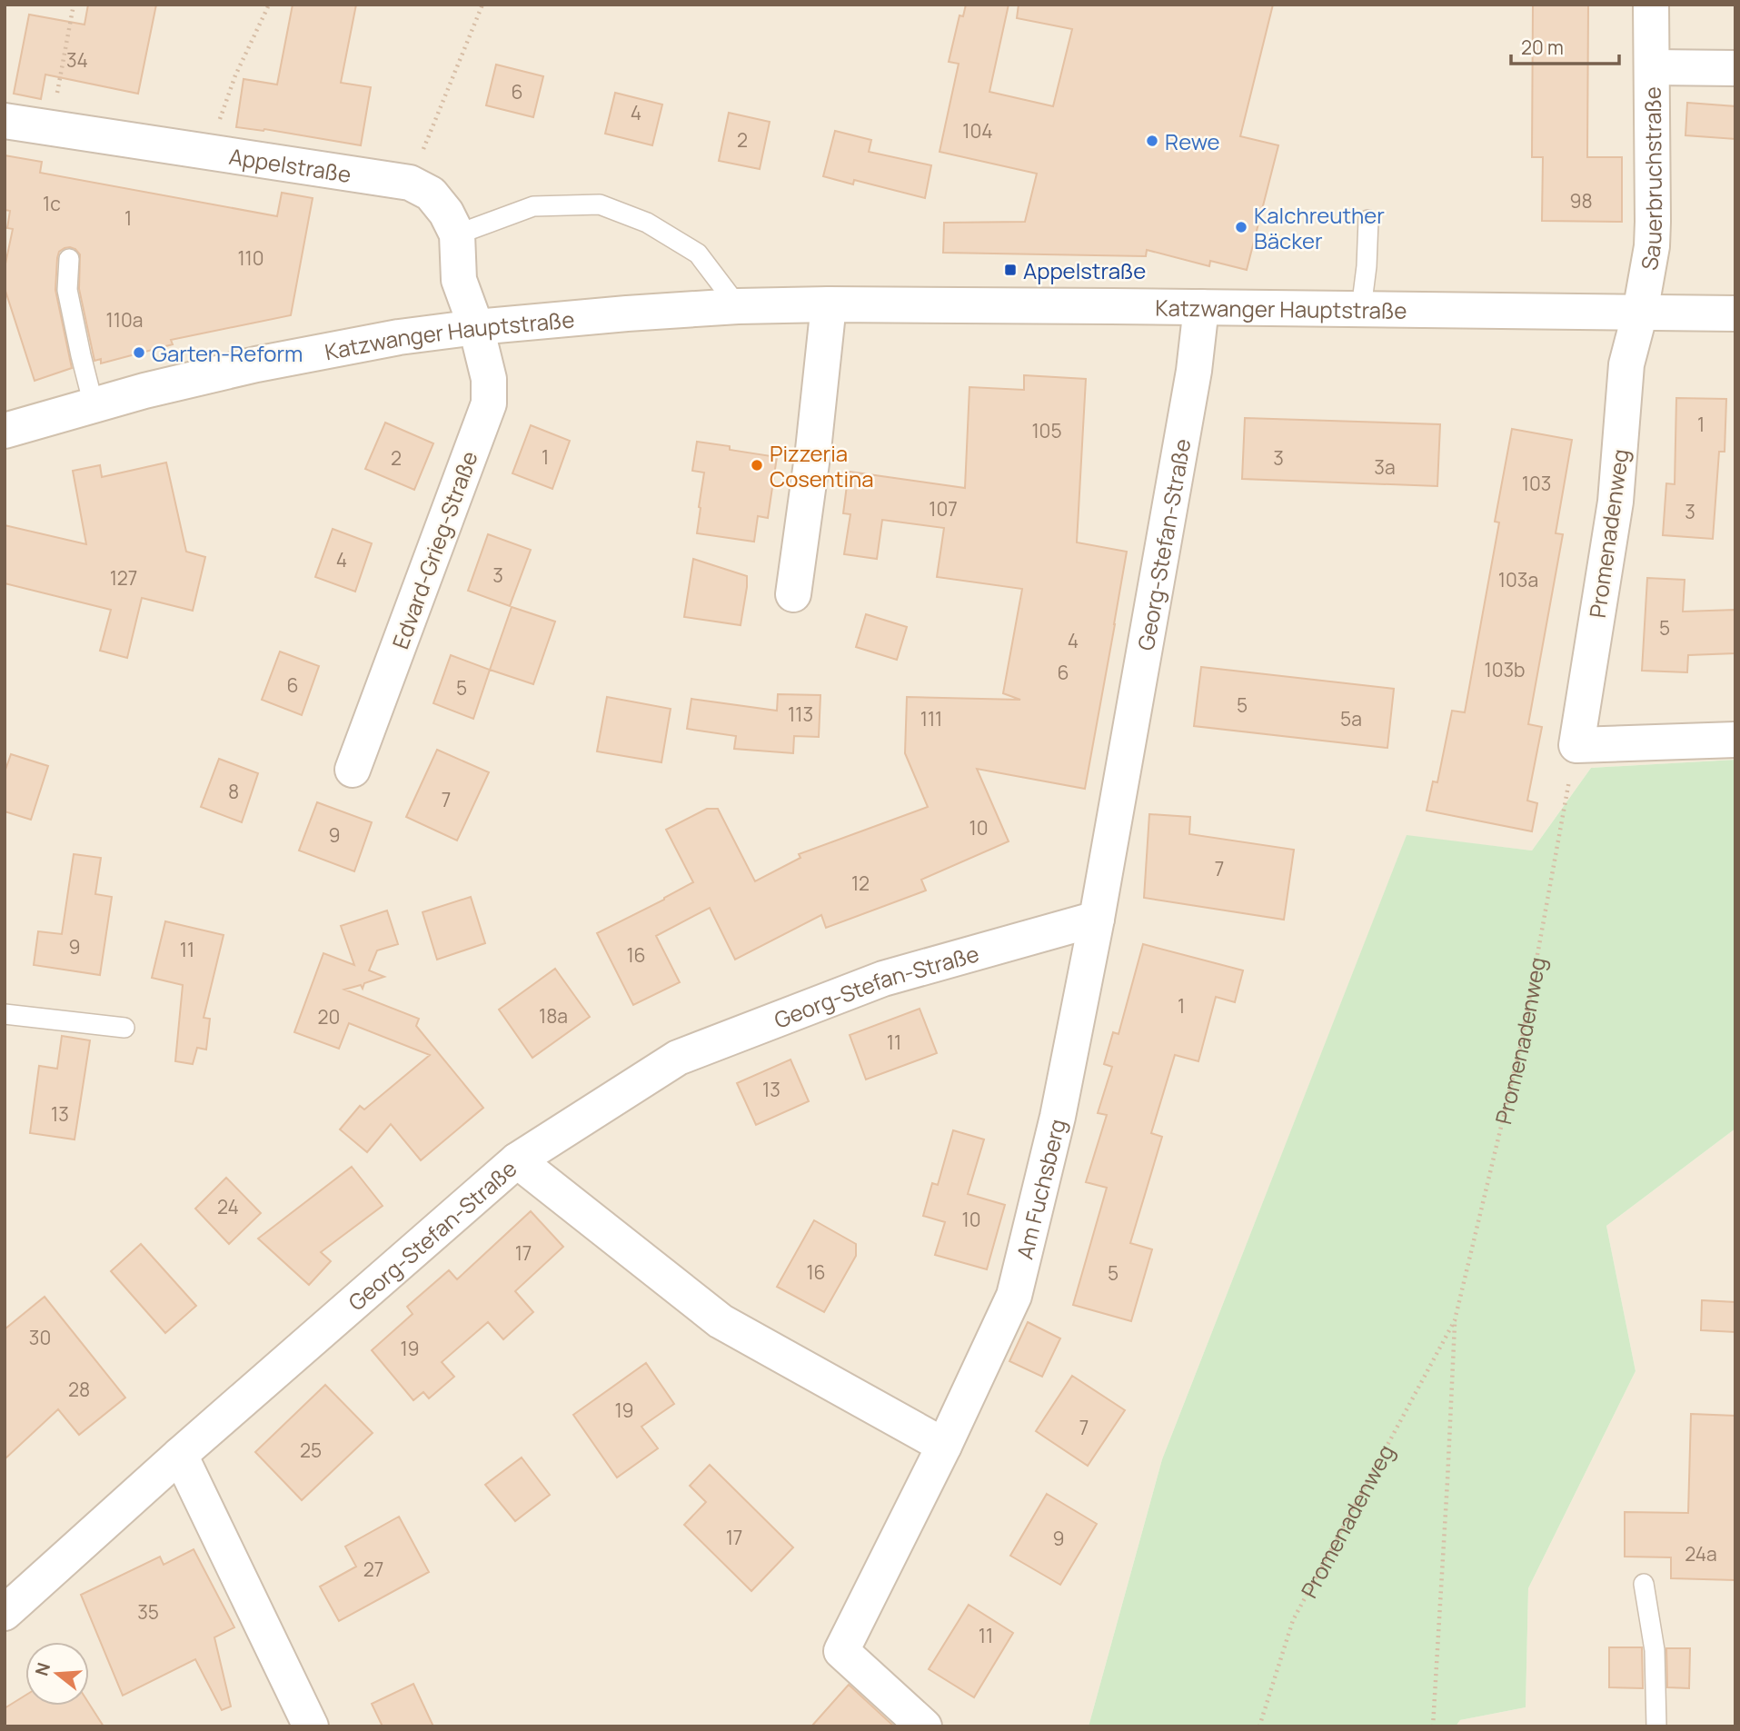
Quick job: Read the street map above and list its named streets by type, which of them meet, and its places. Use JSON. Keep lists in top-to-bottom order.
{
  "streets": {
    "street": [
      "Appelstraße",
      "Sauerbruchstraße",
      "Katzwanger Hauptstraße",
      "Promenadenweg",
      "Georg-Stefan-Straße",
      "Edvard-Grieg-Straße",
      "Am Fuchsberg"
    ]
  },
  "crossings": [
    ["Appelstraße", "Katzwanger Hauptstraße"],
    ["Appelstraße", "Edvard-Grieg-Straße"],
    ["Sauerbruchstraße", "Katzwanger Hauptstraße"],
    ["Sauerbruchstraße", "Promenadenweg"],
    ["Katzwanger Hauptstraße", "Promenadenweg"],
    ["Katzwanger Hauptstraße", "Georg-Stefan-Straße"],
    ["Katzwanger Hauptstraße", "Edvard-Grieg-Straße"],
    ["Georg-Stefan-Straße", "Am Fuchsberg"]
  ],
  "places": {
    "other": [
      "Rewe",
      "Kalchreuther Bäcker",
      "Garten-Reform",
      "Pizzeria Cosentina"
    ],
    "transit": ["Appelstraße"]
  },
  "house_numbers": [
    "34",
    "6",
    "4",
    "104",
    "2",
    "98",
    "1c",
    "1",
    "110",
    "110a",
    "1",
    "105",
    "1",
    "2",
    "3",
    "3a",
    "103",
    "107",
    "3",
    "4",
    "3",
    "127",
    "103a",
    "5",
    "4",
    "103b",
    "6",
    "6",
    "5",
    "5",
    "113",
    "111",
    "5a",
    "8",
    "7",
    "10",
    "9",
    "7",
    "12",
    "9",
    "11",
    "16",
    "1",
    "18a",
    "20",
    "11",
    "13",
    "13",
    "24",
    "10",
    "17",
    "16",
    "5",
    "30",
    "19",
    "28",
    "19",
    "7",
    "25",
    "17",
    "9",
    "24a",
    "27",
    "35",
    "11"
  ],
  "scale_bar": "20 m",
  "north": "left"
}
